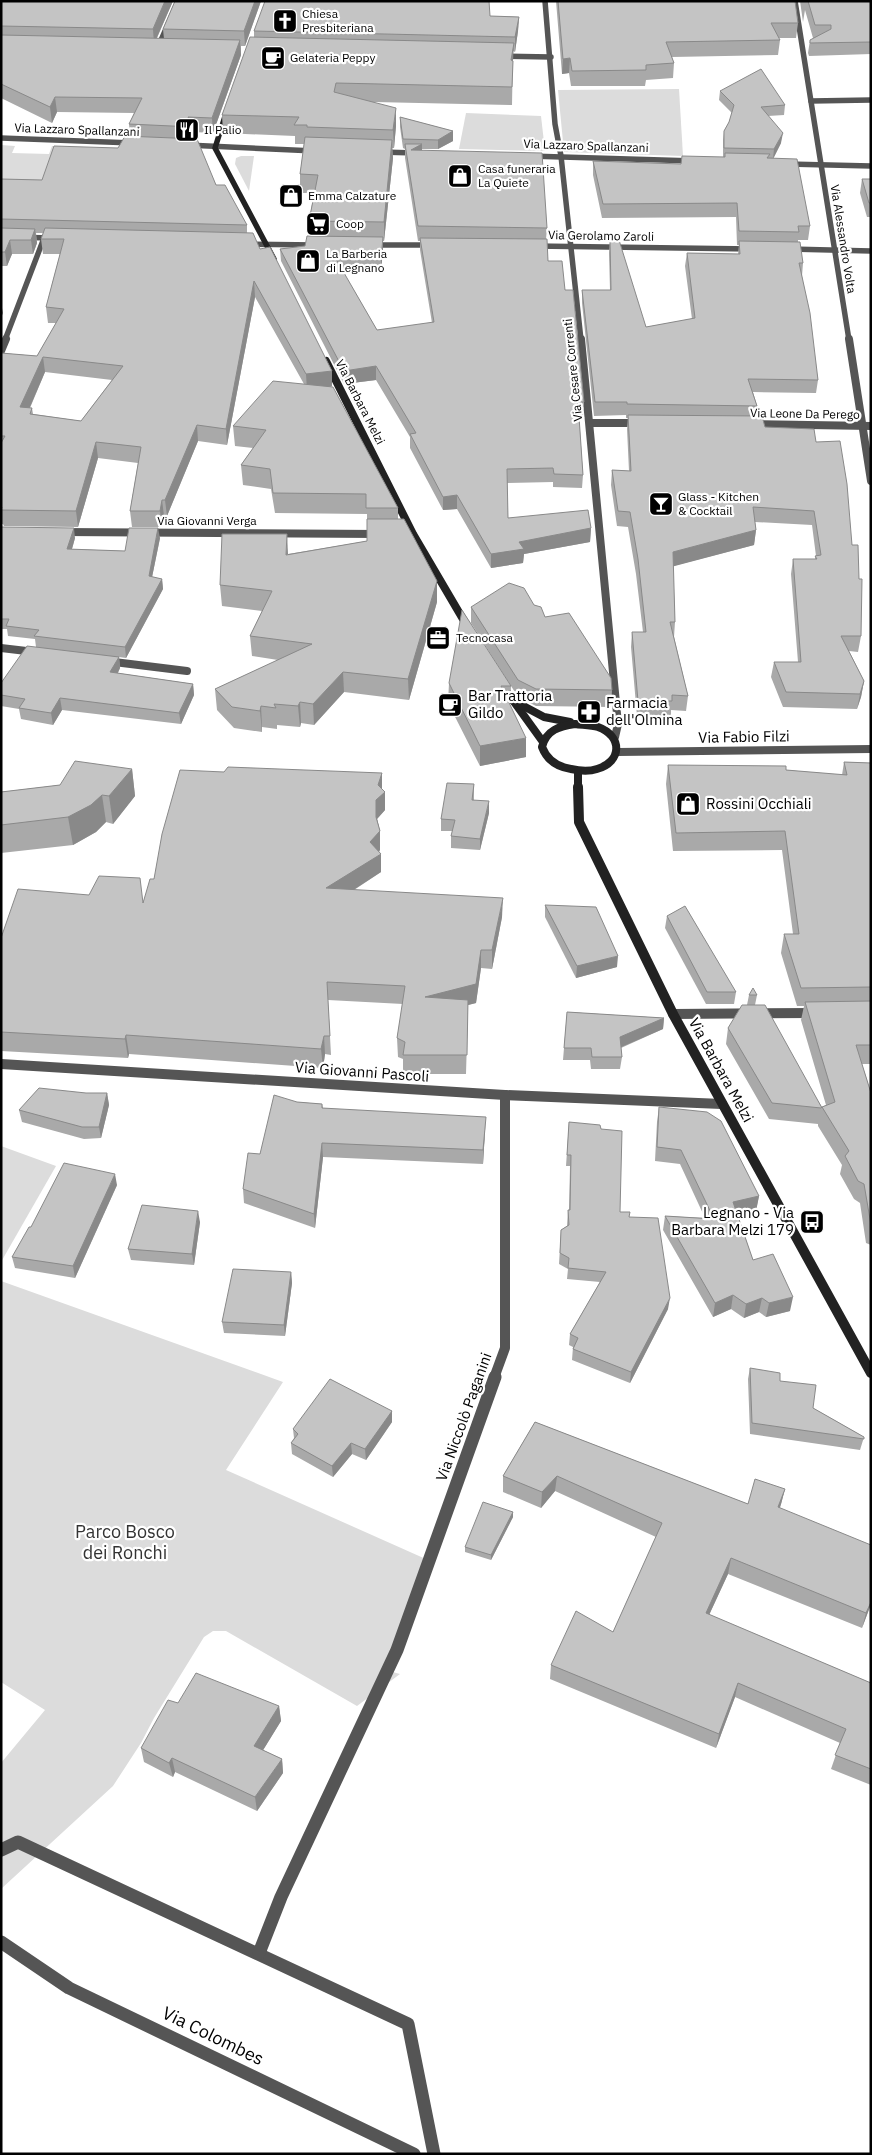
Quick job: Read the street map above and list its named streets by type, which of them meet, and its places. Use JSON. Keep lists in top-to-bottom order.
{
  "streets": {
    "street": [
      "Via Lazzaro Spallanzani",
      "Via Gerolamo Zaroli",
      "Via Alessandro Volta",
      "Via Cesare Correnti",
      "Via Barbara Melzi",
      "Via Leone Da Perego",
      "Via Giovanni Verga",
      "Via Fabio Filzi",
      "Via Giovanni Pascoli",
      "Via Niccolò Paganini",
      "Via Colombes"
    ]
  },
  "crossings": [
    ["Via Lazzaro Spallanzani", "Via Cesare Correnti"],
    ["Via Gerolamo Zaroli", "Via Cesare Correnti"],
    ["Via Alessandro Volta", "Via Leone Da Perego"],
    ["Via Cesare Correnti", "Via Barbara Melzi"],
    ["Via Cesare Correnti", "Via Fabio Filzi"],
    ["Via Barbara Melzi", "Via Fabio Filzi"],
    ["Via Barbara Melzi", "Via Giovanni Pascoli"],
    ["Via Giovanni Pascoli", "Via Niccolò Paganini"]
  ],
  "parks": ["Parco Bosco dei Ronchi"],
  "places": {
    "church": ["Chiesa Presbiteriana"],
    "cafe": ["Gelateria Peppy", "Bar Trattoria Gildo"],
    "restaurant": ["Il Palio"],
    "shop": [
      "Casa funeraria La Quiete",
      "Emma Calzature",
      "La Barberia di Legnano",
      "Rossini Occhiali"
    ],
    "supermarket": ["Coop"],
    "bar": ["Glass - Kitchen & Cocktail"],
    "office": ["Tecnocasa"],
    "pharmacy": ["Farmacia dell'Olmina"],
    "bus stop": ["Legnano - Via Barbara Melzi 179"]
  }
}
